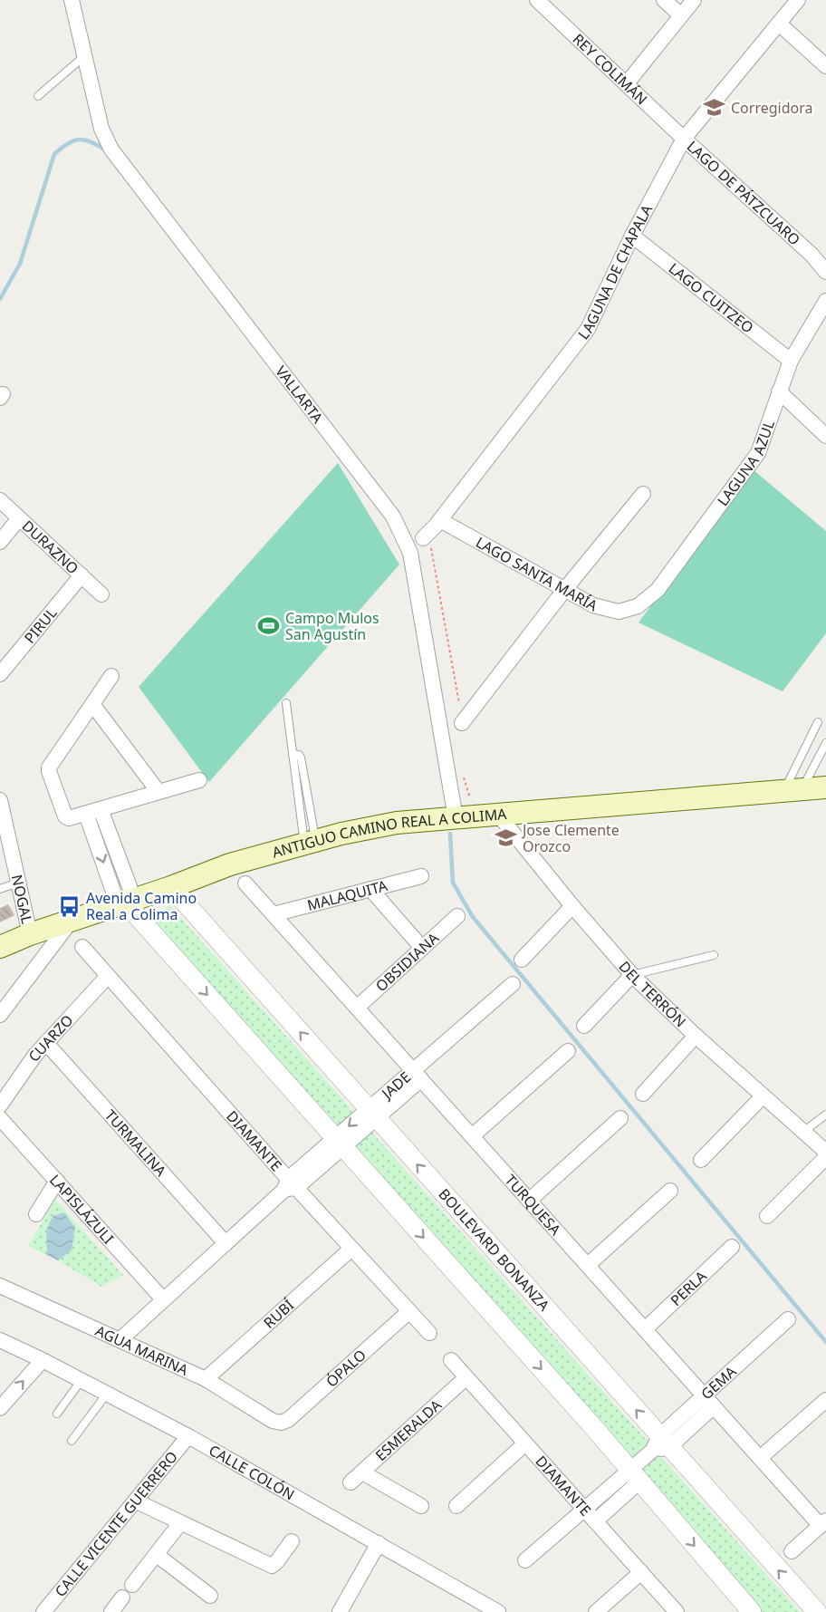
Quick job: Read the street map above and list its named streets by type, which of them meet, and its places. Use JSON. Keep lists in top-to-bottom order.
{
  "streets": {
    "main road": ["ANTIGUO CAMINO REAL A COLIMA"],
    "street": [
      "REY COLIMÁN",
      "LAGO DE PÁTZCUARO",
      "LAGUNA DE CHAPALA",
      "LAGO CUITZEO",
      "VALLARTA",
      "LAGUNA AZUL",
      "DURAZNO",
      "LAGO SANTA MARÍA",
      "PIRUL",
      "MALAQUITA",
      "NOGAL",
      "OBSIDIANA",
      "DEL TERRÓN",
      "CUARZO",
      "JADE",
      "DIAMANTE",
      "TURMALINA",
      "TURQUESA",
      "LAPISLÁZULI",
      "BOULEVARD BONANZA",
      "PERLA",
      "RUBÍ",
      "AGUA MARINA",
      "ÓPALO",
      "GEMA",
      "ESMERALDA",
      "CALLE COLÓN",
      "CALLE VICENTE GUERRERO"
    ]
  },
  "crossings": [
    ["REY COLIMÁN", "LAGO DE PÁTZCUARO"],
    ["REY COLIMÁN", "LAGUNA DE CHAPALA"],
    ["LAGO DE PÁTZCUARO", "LAGUNA DE CHAPALA"],
    ["LAGUNA DE CHAPALA", "LAGO CUITZEO"],
    ["LAGUNA DE CHAPALA", "LAGO SANTA MARÍA"],
    ["LAGO CUITZEO", "LAGUNA AZUL"],
    ["VALLARTA", "ANTIGUO CAMINO REAL A COLIMA"],
    ["LAGUNA AZUL", "LAGO SANTA MARÍA"],
    ["DURAZNO", "PIRUL"],
    ["ANTIGUO CAMINO REAL A COLIMA", "NOGAL"],
    ["ANTIGUO CAMINO REAL A COLIMA", "DEL TERRÓN"],
    ["ANTIGUO CAMINO REAL A COLIMA", "BOULEVARD BONANZA"],
    ["MALAQUITA", "TURQUESA"],
    ["OBSIDIANA", "TURQUESA"],
    ["CUARZO", "DIAMANTE"],
    ["CUARZO", "TURMALINA"],
    ["JADE", "DIAMANTE"],
    ["JADE", "TURMALINA"],
    ["JADE", "TURQUESA"],
    ["JADE", "LAPISLÁZULI"],
    ["JADE", "BOULEVARD BONANZA"],
    ["JADE", "AGUA MARINA"],
    ["DIAMANTE", "RUBÍ"],
    ["DIAMANTE", "ÓPALO"],
    ["DIAMANTE", "GEMA"],
    ["DIAMANTE", "ESMERALDA"],
    ["TURQUESA", "PERLA"],
    ["TURQUESA", "GEMA"],
    ["BOULEVARD BONANZA", "GEMA"],
    ["RUBÍ", "AGUA MARINA"],
    ["AGUA MARINA", "ÓPALO"],
    ["CALLE COLÓN", "CALLE VICENTE GUERRERO"]
  ],
  "places": {
    "school or university": ["Corregidora", "Jose Clemente Orozco"],
    "sports": ["Campo Mulos San Agustín"],
    "bus stop": ["Avenida Camino Real a Colima"]
  }
}
